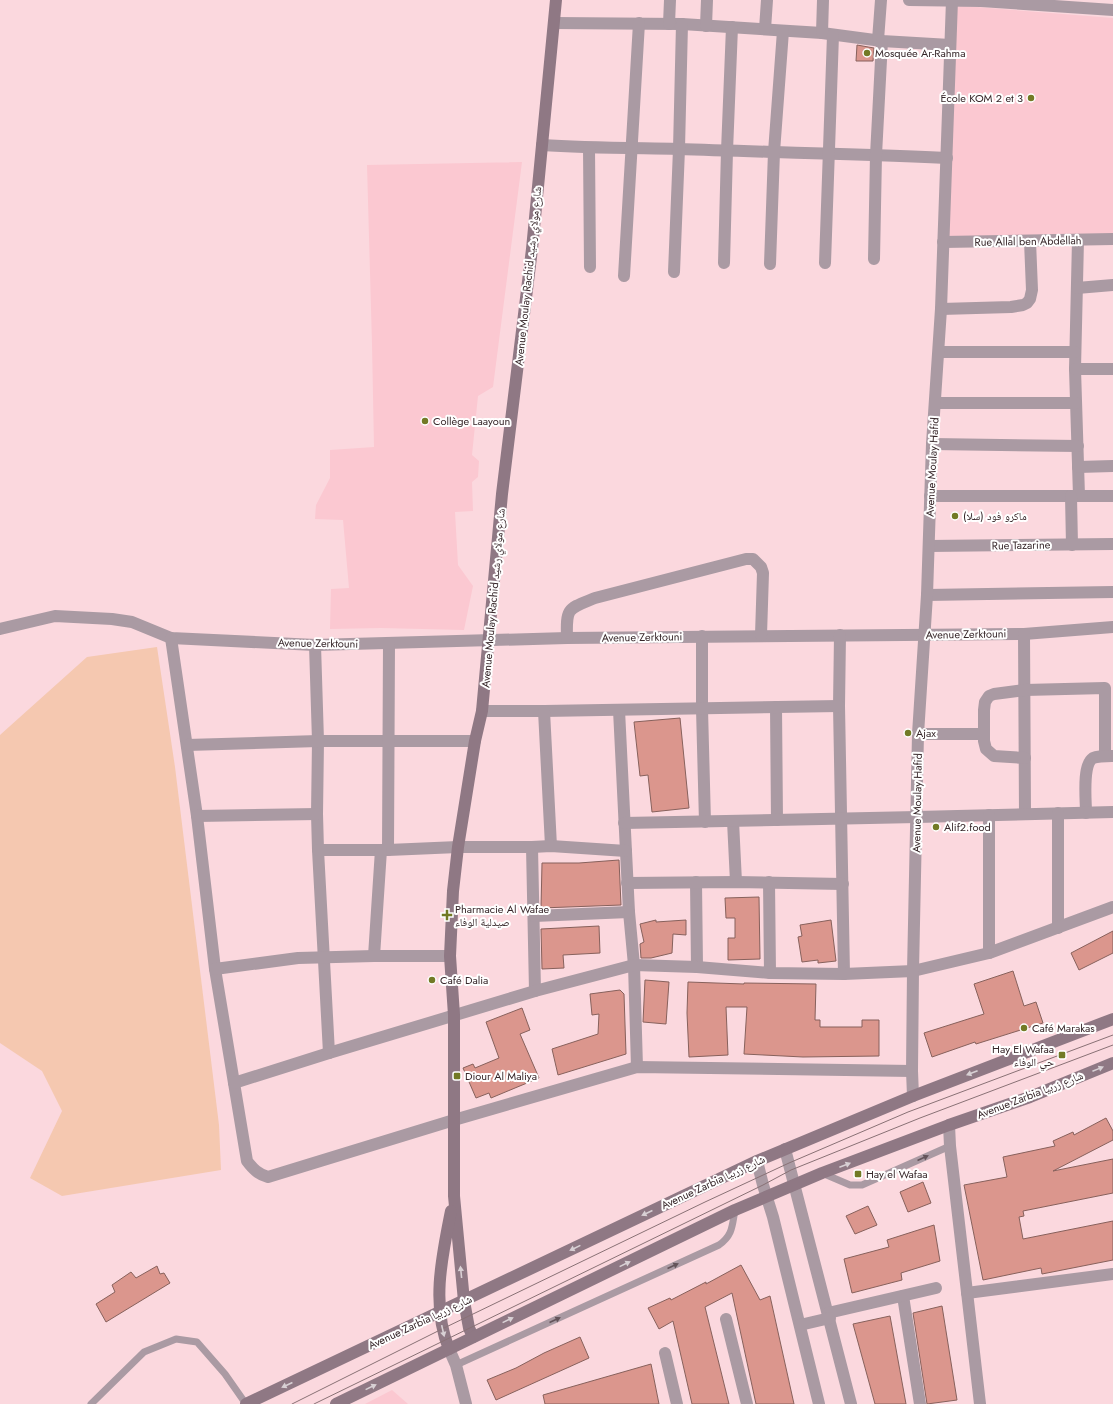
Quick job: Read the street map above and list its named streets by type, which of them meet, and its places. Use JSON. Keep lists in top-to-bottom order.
{
  "streets": {
    "main road": ["Avenue Moulay Rachid شارع مولاي رشيد", "Avenue Zarbia شارع زربيا"],
    "street": [
      "Rue Allal ben Abdellah",
      "Avenue Moulay Hafid",
      "Rue Tazarine",
      "Avenue Zerktouni"
    ]
  },
  "crossings": [
    ["Rue Allal ben Abdellah", "Avenue Moulay Hafid"],
    ["Avenue Moulay Rachid شارع مولاي رشيد", "Avenue Zerktouni"],
    ["Avenue Moulay Rachid شارع مولاي رشيد", "Avenue Zarbia شارع زربيا"],
    ["Avenue Moulay Hafid", "Rue Tazarine"],
    ["Avenue Moulay Hafid", "Avenue Zerktouni"],
    ["Avenue Moulay Hafid", "Avenue Zarbia شارع زربيا"]
  ],
  "places": {
    "other": [
      "Mosquée Ar-Rahma",
      "École KOM 2 et 3",
      "Collège Laayoun",
      "ماكرو فود (سلا)",
      "Ajax",
      "Alif2.food",
      "Café Dalia",
      "Café Marakas"
    ],
    "health": ["Pharmacie Al Wafae صيدلية الوفاء"],
    "transit": ["Hay El Wafaa حي الوفاء", "Diour Al Maliya", "Hay el Wafaa"]
  }
}
